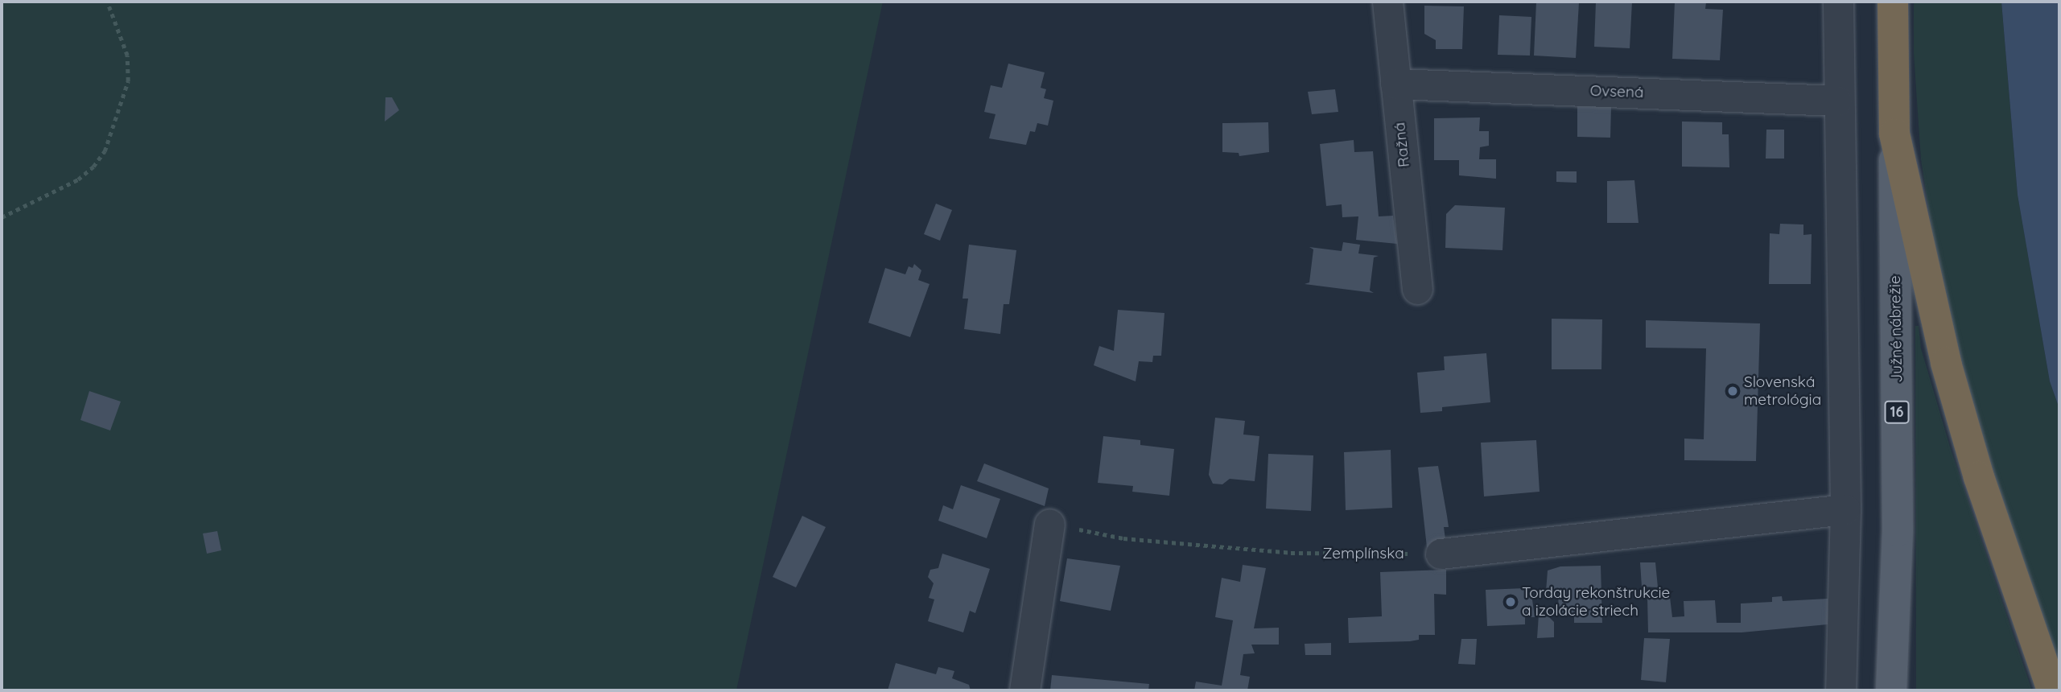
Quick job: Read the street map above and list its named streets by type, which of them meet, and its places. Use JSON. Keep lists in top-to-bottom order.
{
  "streets": {
    "highway": ["Južné nábrežie", "16"],
    "street": ["Ovsená", "Ražná"],
    "path": ["Zemplínska"]
  },
  "crossings": [
    ["Ovsená", "Ražná"]
  ],
  "places": ["Slovenská metrológia", "Torday rekonštrukcie a izolácie striech"]
}
